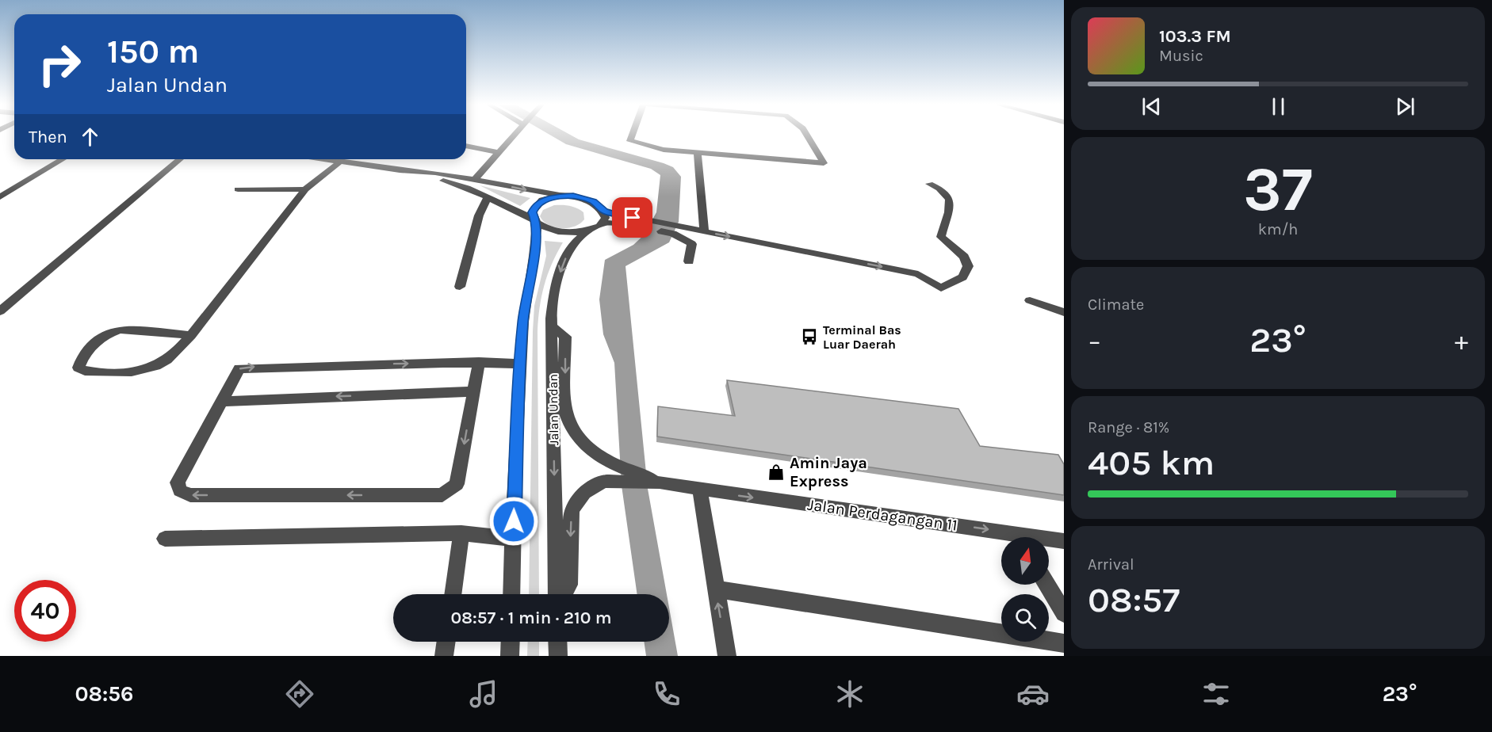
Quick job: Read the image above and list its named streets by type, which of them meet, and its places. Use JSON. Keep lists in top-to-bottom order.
{
  "streets": {
    "street": ["Jalan Undan", "Jalan Perdagangan 11"]
  },
  "crossings": [
    ["Jalan Undan", "Jalan Perdagangan 11"]
  ],
  "places": {
    "bus stop": ["Terminal Bas Luar Daerah"],
    "shop": ["Amin Jaya Express"]
  },
  "north": "top",
  "page": {
    "turn": ["150 m", "Jalan Undan"],
    "song": ["103.3 FM", "Music"],
    "then": "Then",
    "tile": [
      ["37", "km/h"],
      "Climate",
      ["Range · 81%", "405 km"],
      ["Arrival", "08:57"]
    ],
    "heat": ["−", "23°", "+"],
    "limit": "40",
    "trip": "08:57 · 1 min · 210 m",
    "tabs": ["08:56", "23°"]
  }
}
